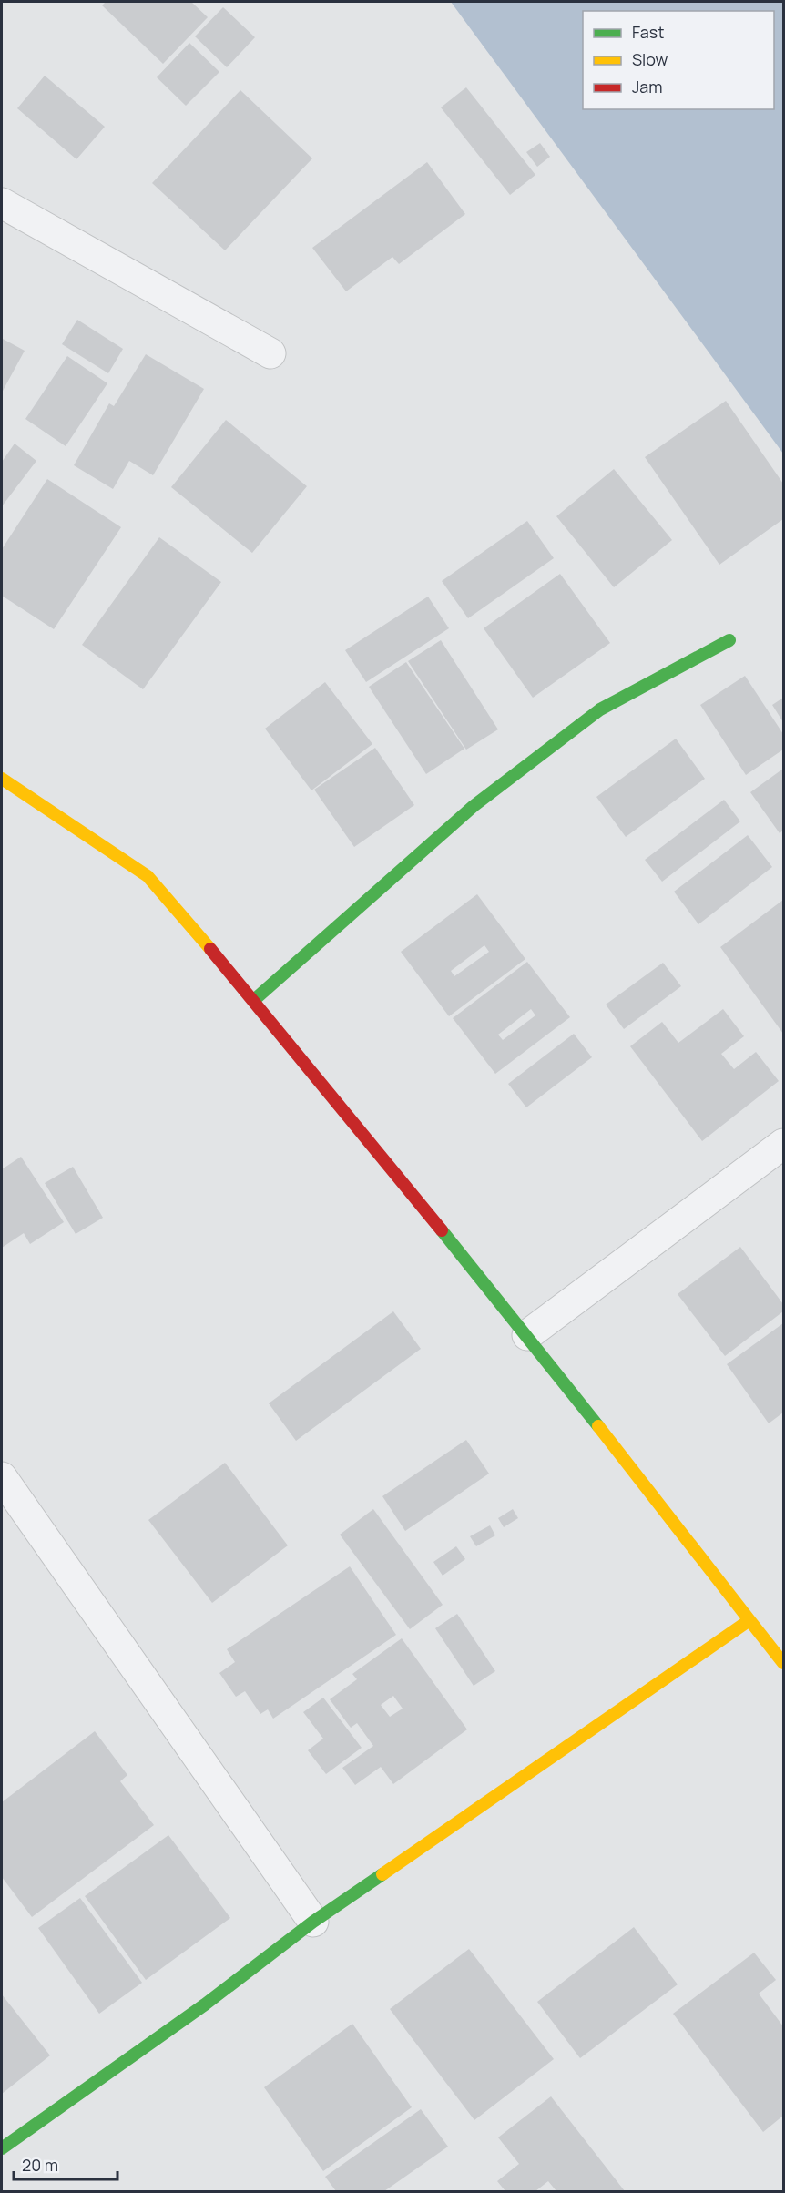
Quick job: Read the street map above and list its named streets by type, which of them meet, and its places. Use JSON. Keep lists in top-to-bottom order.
{
  "legend": ["Fast", "Slow", "Jam"],
  "scale_bar": "20 m"
}
